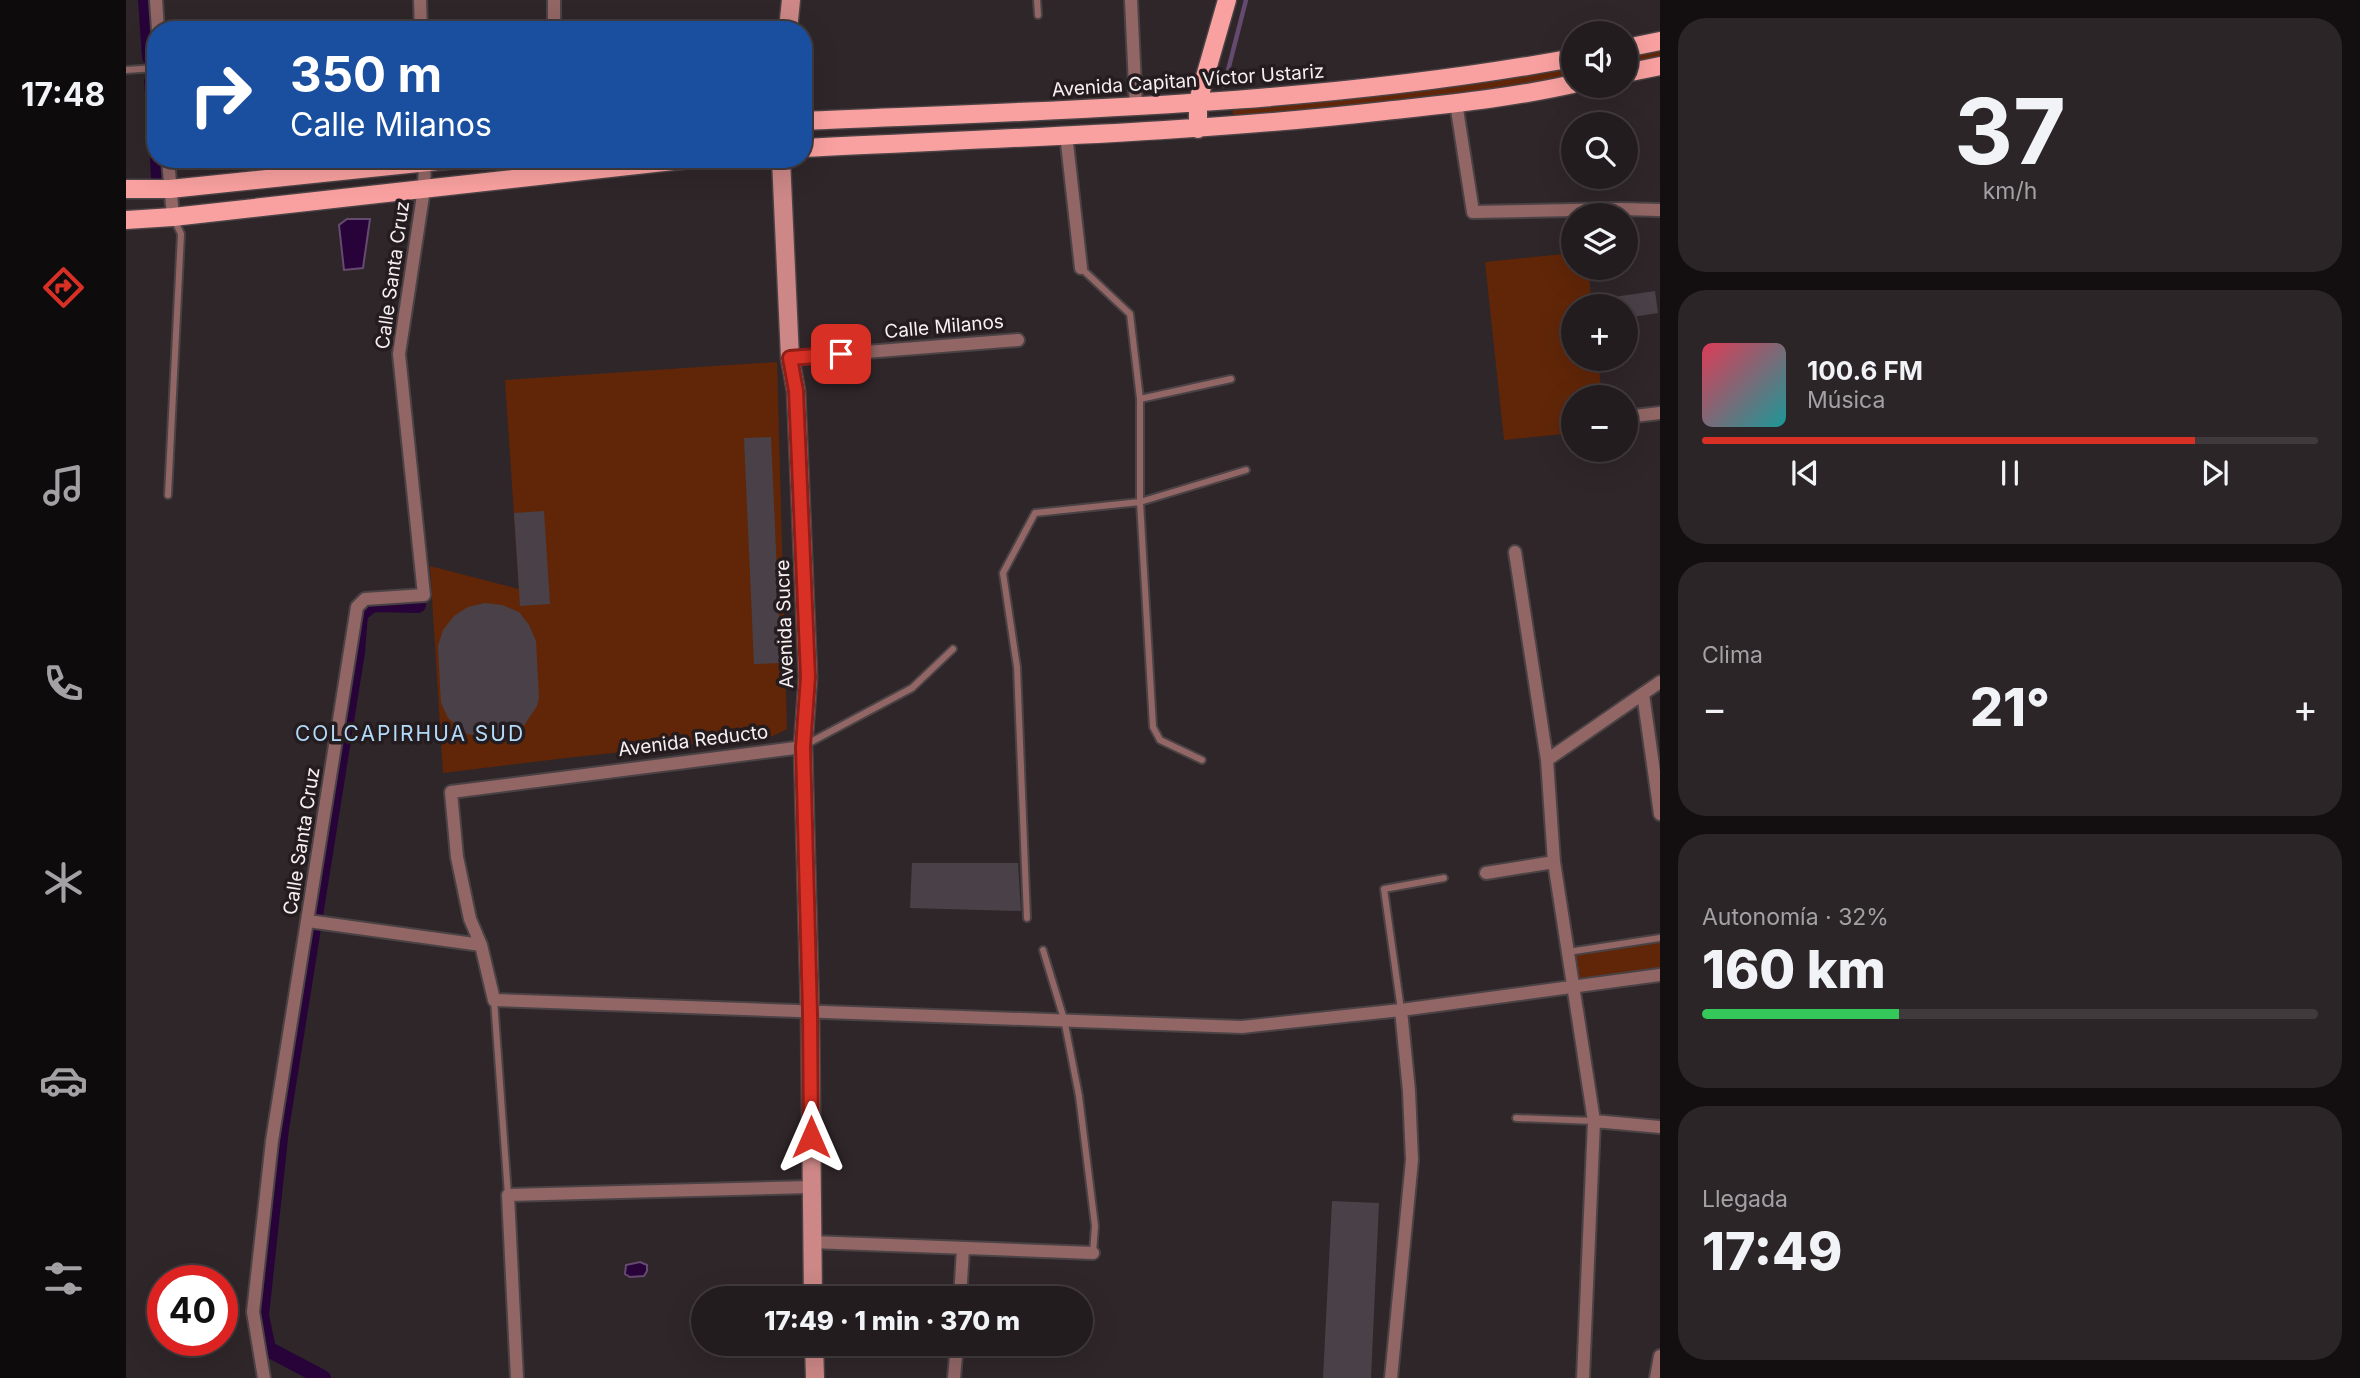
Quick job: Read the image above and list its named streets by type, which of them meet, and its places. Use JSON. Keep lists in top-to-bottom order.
{
  "streets": {
    "main road": ["Avenida Capitan Víctor Ustariz"],
    "street": [
      "Calle Santa Cruz",
      "Calle Milanos",
      "Avenida Sucre",
      "Avenida Reducto"
    ]
  },
  "crossings": [
    ["Calle Milanos", "Avenida Sucre"],
    ["Avenida Sucre", "Avenida Reducto"]
  ],
  "districts": ["COLCAPIRHUA SUD"],
  "page": {
    "tabs": "17:48",
    "tile": [
      ["37", "km/h"],
      "Clima",
      ["Autonomía · 32%", "160 km"],
      ["Llegada", "17:49"]
    ],
    "map_buttons": ["+", "−"],
    "turn": ["350 m", "Calle Milanos"],
    "song": ["100.6 FM", "Música"],
    "heat": ["−", "21°", "+"],
    "limit": "40",
    "trip": "17:49 · 1 min · 370 m"
  }
}
